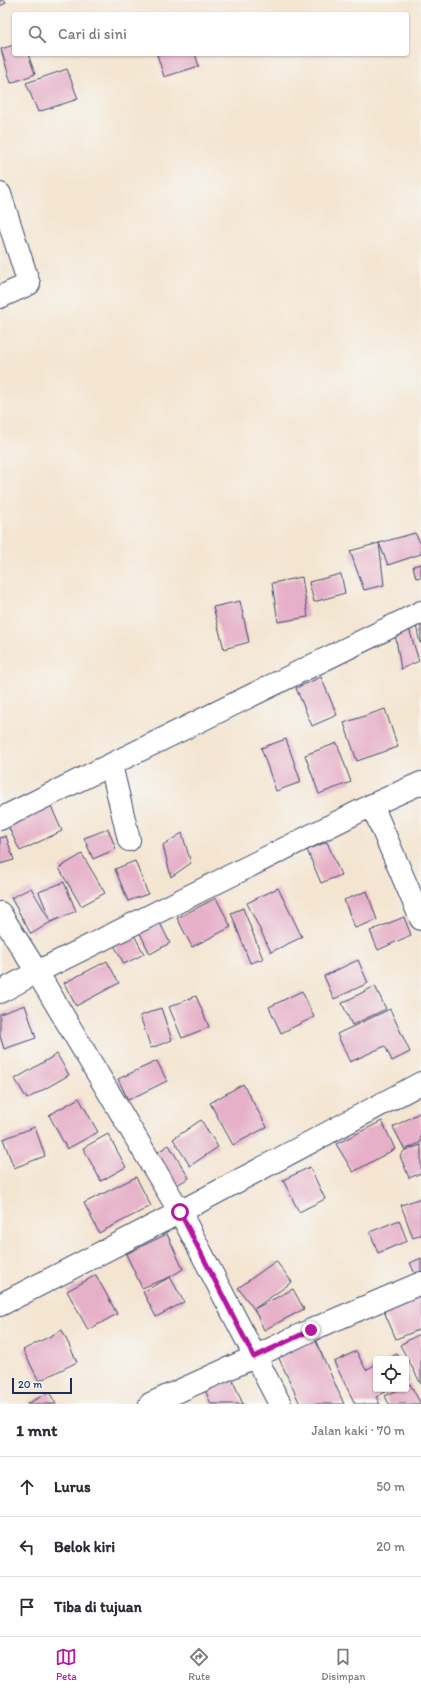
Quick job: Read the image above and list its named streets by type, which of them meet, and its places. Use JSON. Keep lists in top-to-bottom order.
{
  "scale_bar": "20 m",
  "page": {
    "search": "Cari di sini",
    "scale": "20 m",
    "heading": ["1 mnt", "Jalan kaki · 70 m"],
    "list": [
      ["Lurus", "50 m"],
      ["Belok kiri", "20 m"],
      "Tiba di tujuan"
    ],
    "nav": ["Peta", "Rute", "Disimpan"]
  }
}
